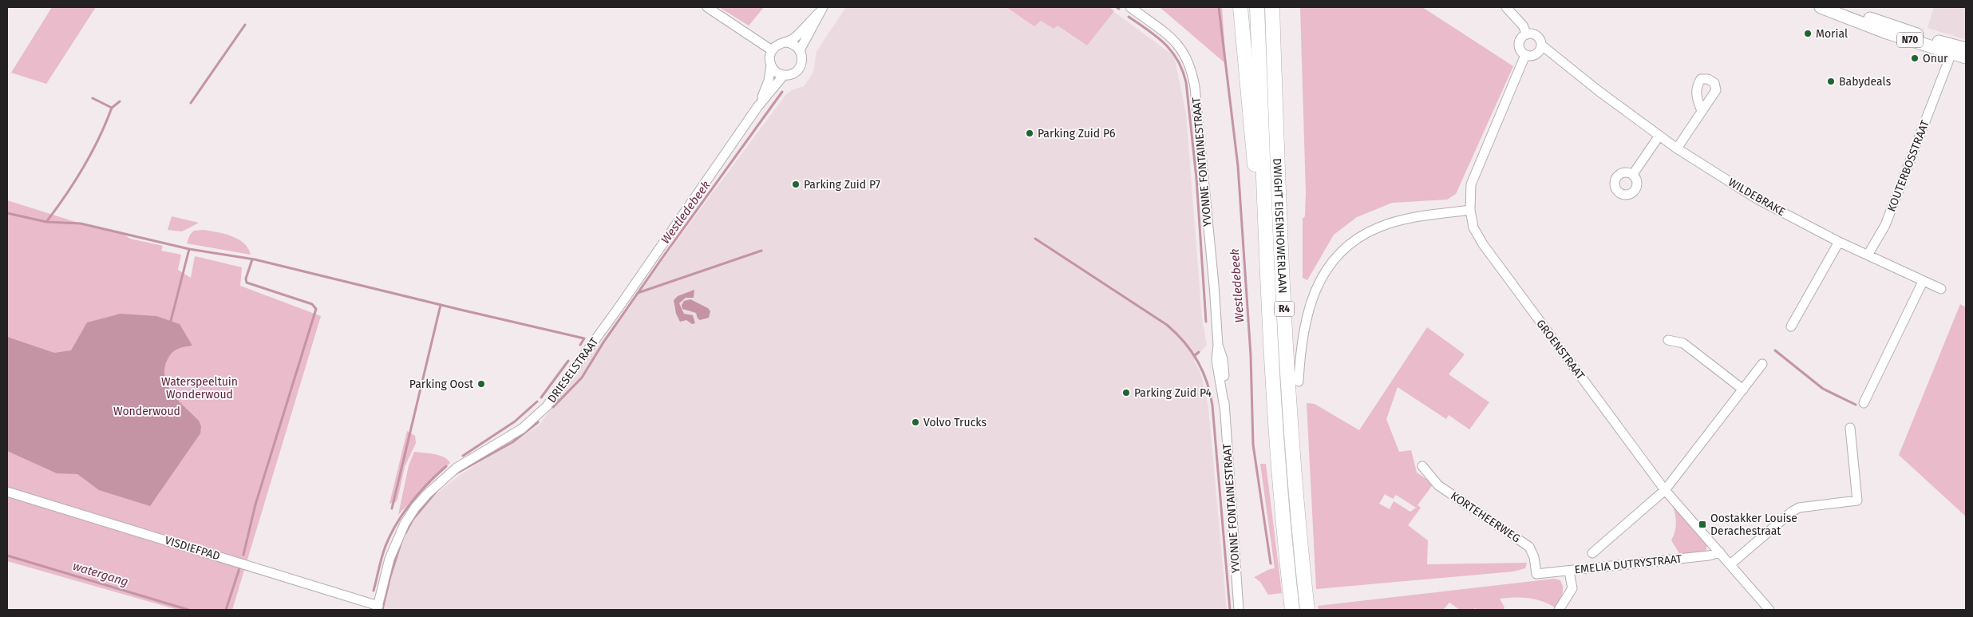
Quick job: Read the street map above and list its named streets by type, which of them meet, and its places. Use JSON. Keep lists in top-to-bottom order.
{
  "streets": {
    "highway": ["DWIGHT EISENHOWERLAAN", "R4"],
    "main road": ["N70"],
    "street": [
      "YVONNE FONTAINESTRAAT",
      "KOUTERBOSSTRAAT",
      "WILDEBRAKE",
      "GROENSTRAAT",
      "DRIESELSTRAAT",
      "KORTEHEERWEG",
      "VISDIEFPAD",
      "EMELIA DUTRYSTRAAT"
    ]
  },
  "crossings": [
    ["N70", "KOUTERBOSSTRAAT"],
    ["WILDEBRAKE", "GROENSTRAAT"],
    ["GROENSTRAAT", "EMELIA DUTRYSTRAAT"],
    ["DRIESELSTRAAT", "VISDIEFPAD"],
    ["KORTEHEERWEG", "EMELIA DUTRYSTRAAT"]
  ],
  "water": ["Westledebeek", "watergang"],
  "parks": ["Waterspeeltuin Wonderwoud", "Wonderwoud"],
  "places": {
    "other": [
      "Morial",
      "Onur",
      "Babydeals",
      "Parking Zuid P6",
      "Parking Zuid P7",
      "Parking Oost",
      "Parking Zuid P4",
      "Volvo Trucks"
    ],
    "transit": ["Oostakker Louise Derachestraat"]
  }
}
